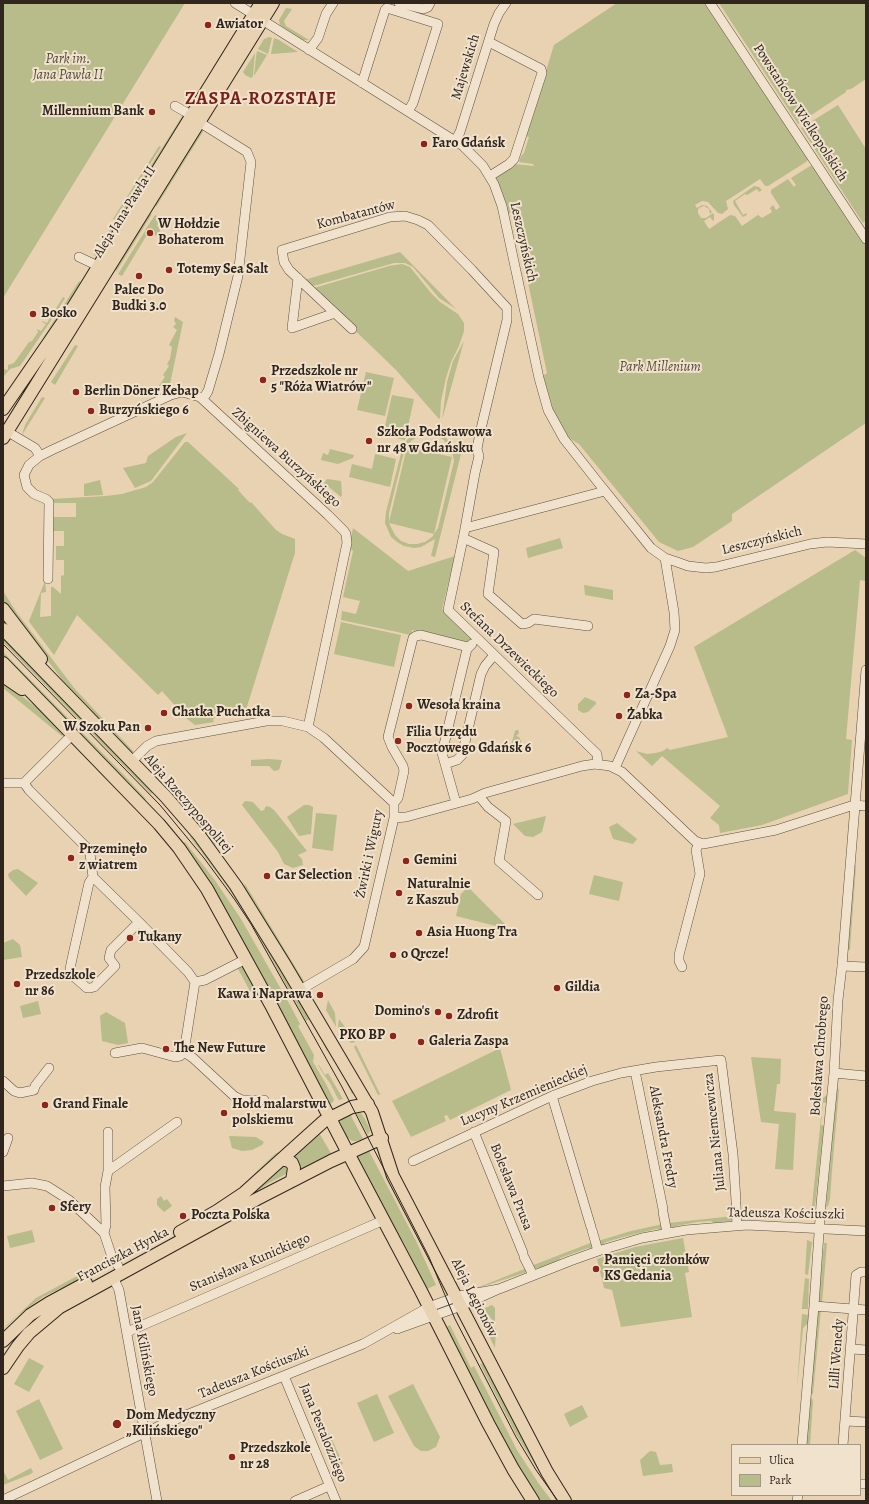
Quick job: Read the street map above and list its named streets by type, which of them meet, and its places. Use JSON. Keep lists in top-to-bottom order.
{
  "streets": {
    "main road": [
      "Aleja Jana Pawła II",
      "Aleja Rzeczypospolitej",
      "Franciszka Hynka",
      "Aleja Legionów"
    ],
    "street": [
      "Majewskich",
      "Powstańców Wielkopolskich",
      "Kombatantów",
      "Leszczyńskich",
      "Zbigniewa Burzyńskiego",
      "Stefana Drzewieckiego",
      "Żwirki i Wigury",
      "Bolesława Chrobrego",
      "Lucyny Krzemienieckiej",
      "Juliana Niemcewicza",
      "Aleksandra Fredry",
      "Bolesława Prusa",
      "Tadeusza Kościuszki",
      "Stanisława Kunickiego",
      "Jana Kilińskiego",
      "Lilli Wenedy",
      "Jana Pestalozziego"
    ]
  },
  "crossings": [
    ["Majewskich", "Leszczyńskich"],
    ["Aleja Jana Pawła II", "Leszczyńskich"],
    ["Zbigniewa Burzyńskiego", "Żwirki i Wigury"],
    ["Aleja Rzeczypospolitej", "Żwirki i Wigury"],
    ["Aleja Rzeczypospolitej", "Franciszka Hynka"],
    ["Aleja Rzeczypospolitej", "Aleja Legionów"],
    ["Bolesława Chrobrego", "Tadeusza Kościuszki"],
    ["Lucyny Krzemienieckiej", "Juliana Niemcewicza"],
    ["Lucyny Krzemienieckiej", "Aleksandra Fredry"],
    ["Lucyny Krzemienieckiej", "Bolesława Prusa"],
    ["Juliana Niemcewicza", "Tadeusza Kościuszki"],
    ["Aleksandra Fredry", "Tadeusza Kościuszki"],
    ["Bolesława Prusa", "Tadeusza Kościuszki"],
    ["Tadeusza Kościuszki", "Aleja Legionów"],
    ["Tadeusza Kościuszki", "Jana Kilińskiego"],
    ["Tadeusza Kościuszki", "Jana Pestalozziego"],
    ["Franciszka Hynka", "Aleja Legionów"],
    ["Franciszka Hynka", "Jana Kilińskiego"],
    ["Stanisława Kunickiego", "Jana Kilińskiego"]
  ],
  "districts": ["ZASPA-ROZSTAJE"],
  "parks": ["Park im. Jana Pawła II", "Park Millenium"],
  "places": [
    "Awiator",
    "Millennium Bank",
    "Faro Gdańsk",
    "W Hołdzie Bohaterom",
    "Totemy Sea Salt",
    "Palec Do Budki 3.0",
    "Bosko",
    "Przedszkole nr 5 \"Róża Wiatrów\"",
    "Berlin Döner Kebap",
    "Burzyńskiego 6",
    "Szkoła Podstawowa nr 48 w Gdańsku",
    "Za-Spa",
    "Wesoła kraina",
    "Chatka Puchatka",
    "Żabka",
    "W Szoku Pan",
    "Filia Urzędu Pocztowego Gdańsk 6",
    "Przeminęło z wiatrem",
    "Gemini",
    "Car Selection",
    "Naturalnie z Kaszub",
    "Asia Huong Tra",
    "Tukany",
    "o Qrcze!",
    "Przedszkole nr 86",
    "Gildia",
    "Kawa i Naprawa",
    "Domino's",
    "Zdrofit",
    "PKO BP",
    "Galeria Zaspa",
    "The New Future",
    "Grand Finale",
    "Hołd malarstwu polskiemu",
    "Sfery",
    "Poczta Polska",
    "Pamięci członków KS Gedania",
    "Dom Medyczny „Kilińskiego\"",
    "Przedszkole nr 28"
  ],
  "legend": ["Ulica", "Park"]
}
